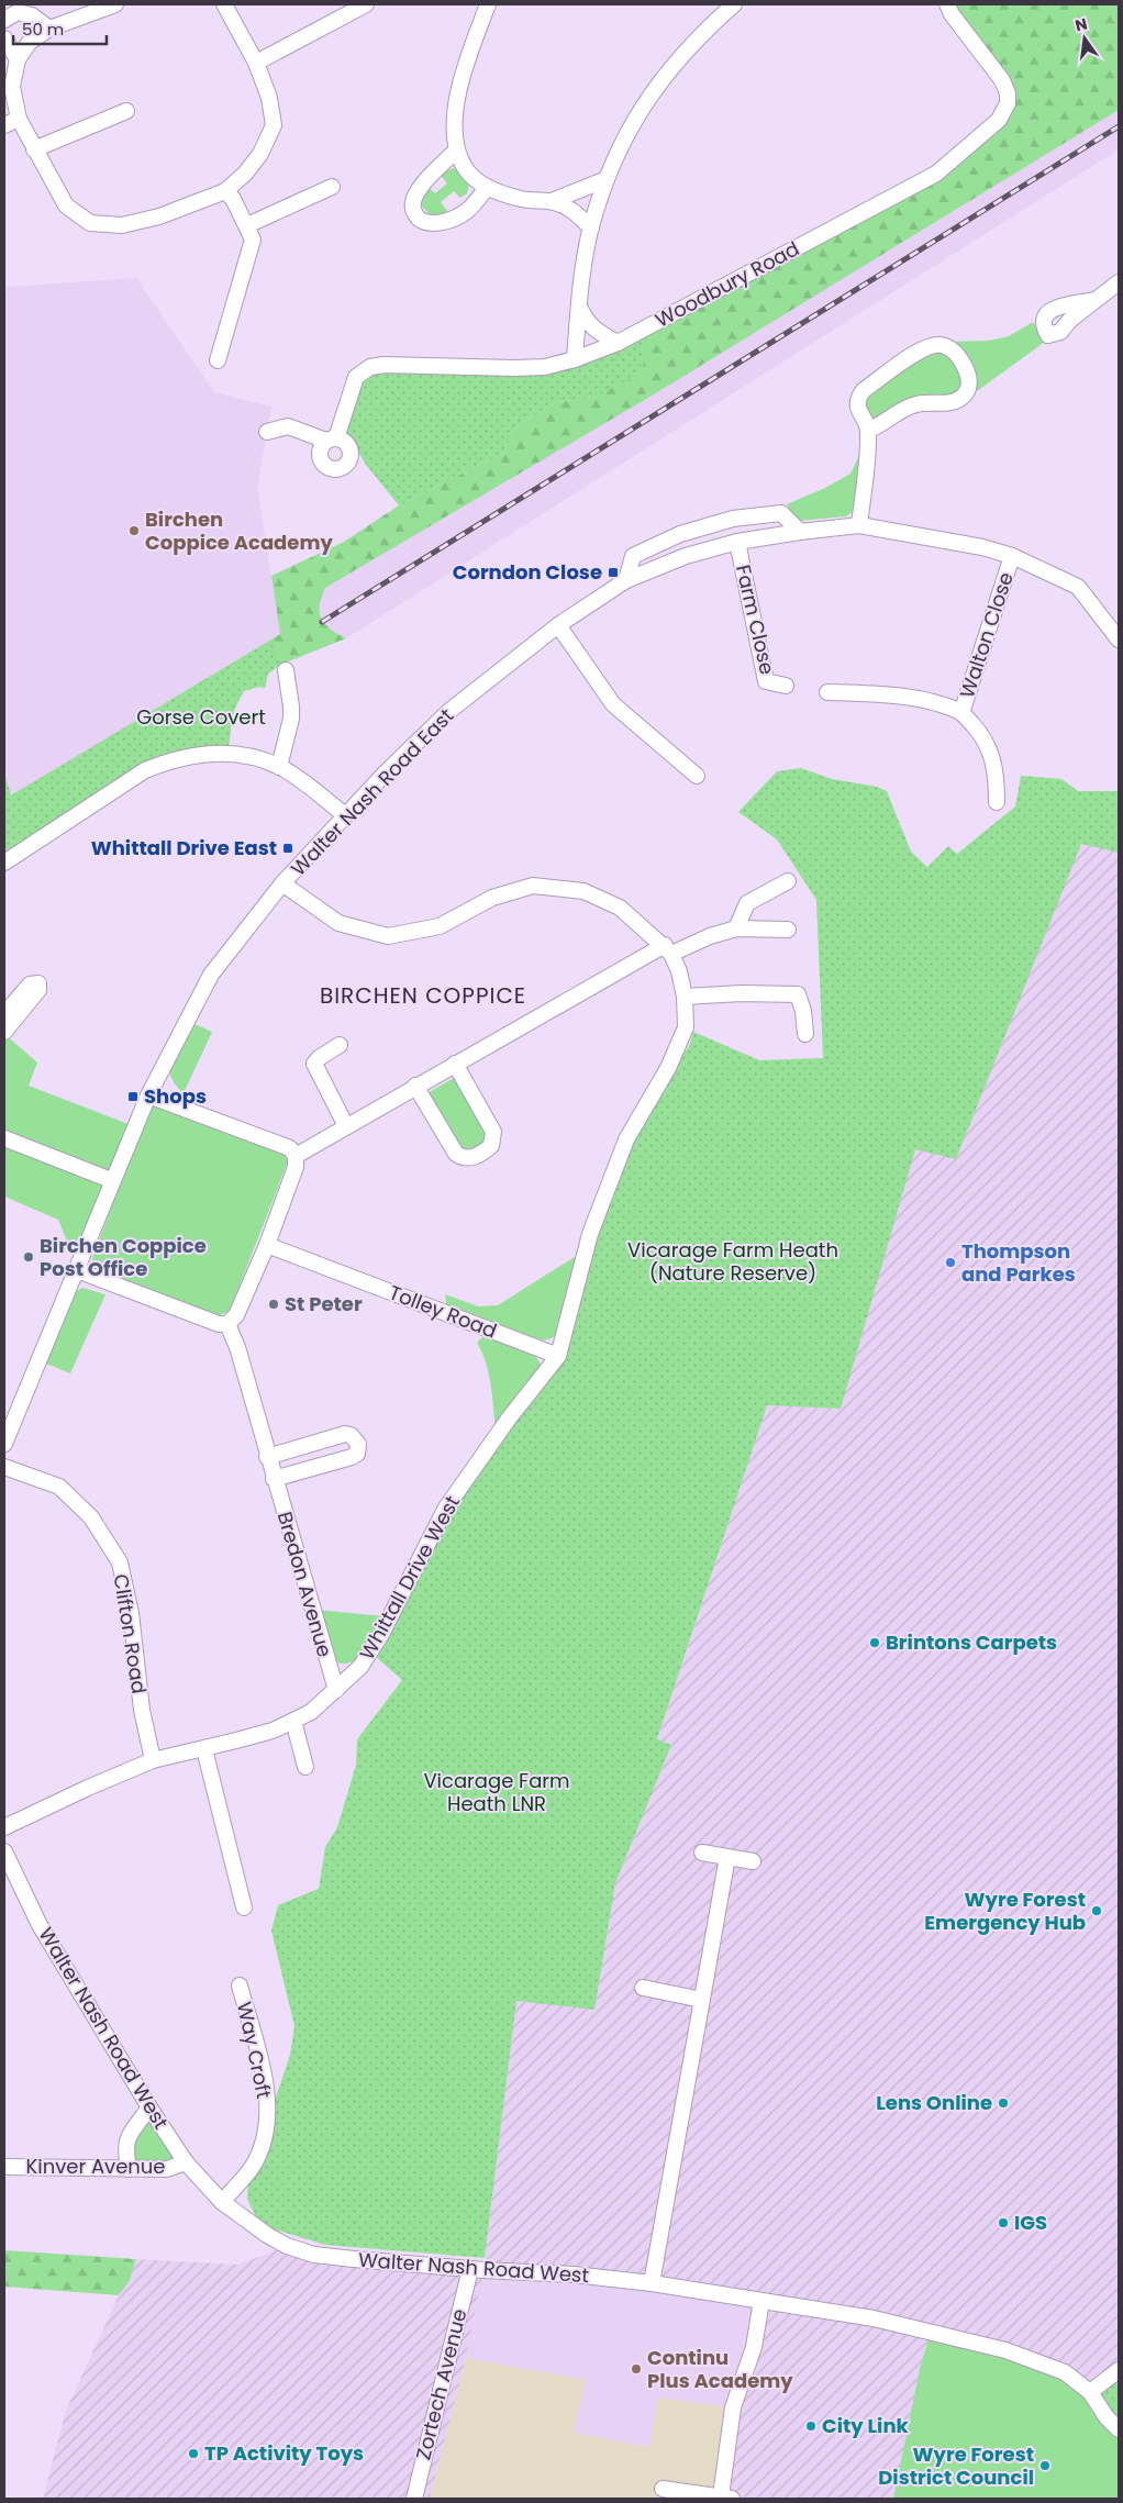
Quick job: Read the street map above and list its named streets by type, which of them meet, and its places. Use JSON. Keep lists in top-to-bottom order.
{
  "streets": {
    "street": [
      "Woodbury Road",
      "Farm Close",
      "Walton Close",
      "Walter Nash Road East",
      "Tolley Road",
      "Whittall Drive West",
      "Bredon Avenue",
      "Clifton Road",
      "Walter Nash Road West",
      "Way Croft",
      "Kinver Avenue",
      "Zortech Avenue"
    ]
  },
  "crossings": [
    ["Farm Close", "Walter Nash Road East"],
    ["Walton Close", "Walter Nash Road East"],
    ["Tolley Road", "Whittall Drive West"],
    ["Whittall Drive West", "Bredon Avenue"],
    ["Whittall Drive West", "Clifton Road"],
    ["Walter Nash Road West", "Way Croft"],
    ["Walter Nash Road West", "Kinver Avenue"],
    ["Walter Nash Road West", "Zortech Avenue"]
  ],
  "districts": ["BIRCHEN COPPICE"],
  "parks": ["Gorse Covert", "Vicarage Farm Heath (Nature Reserve)", "Vicarage Farm Heath LNR"],
  "places": {
    "other": [
      "Birchen Coppice Academy",
      "Birchen Coppice Post Office",
      "Thompson and Parkes",
      "St Peter",
      "Brintons Carpets",
      "Wyre Forest Emergency Hub",
      "Lens Online",
      "IGS",
      "Continu Plus Academy",
      "City Link",
      "TP Activity Toys",
      "Wyre Forest District Council"
    ],
    "transit": ["Corndon Close", "Whittall Drive East", "Shops"]
  },
  "scale_bar": "50 m",
  "north": "top"
}
